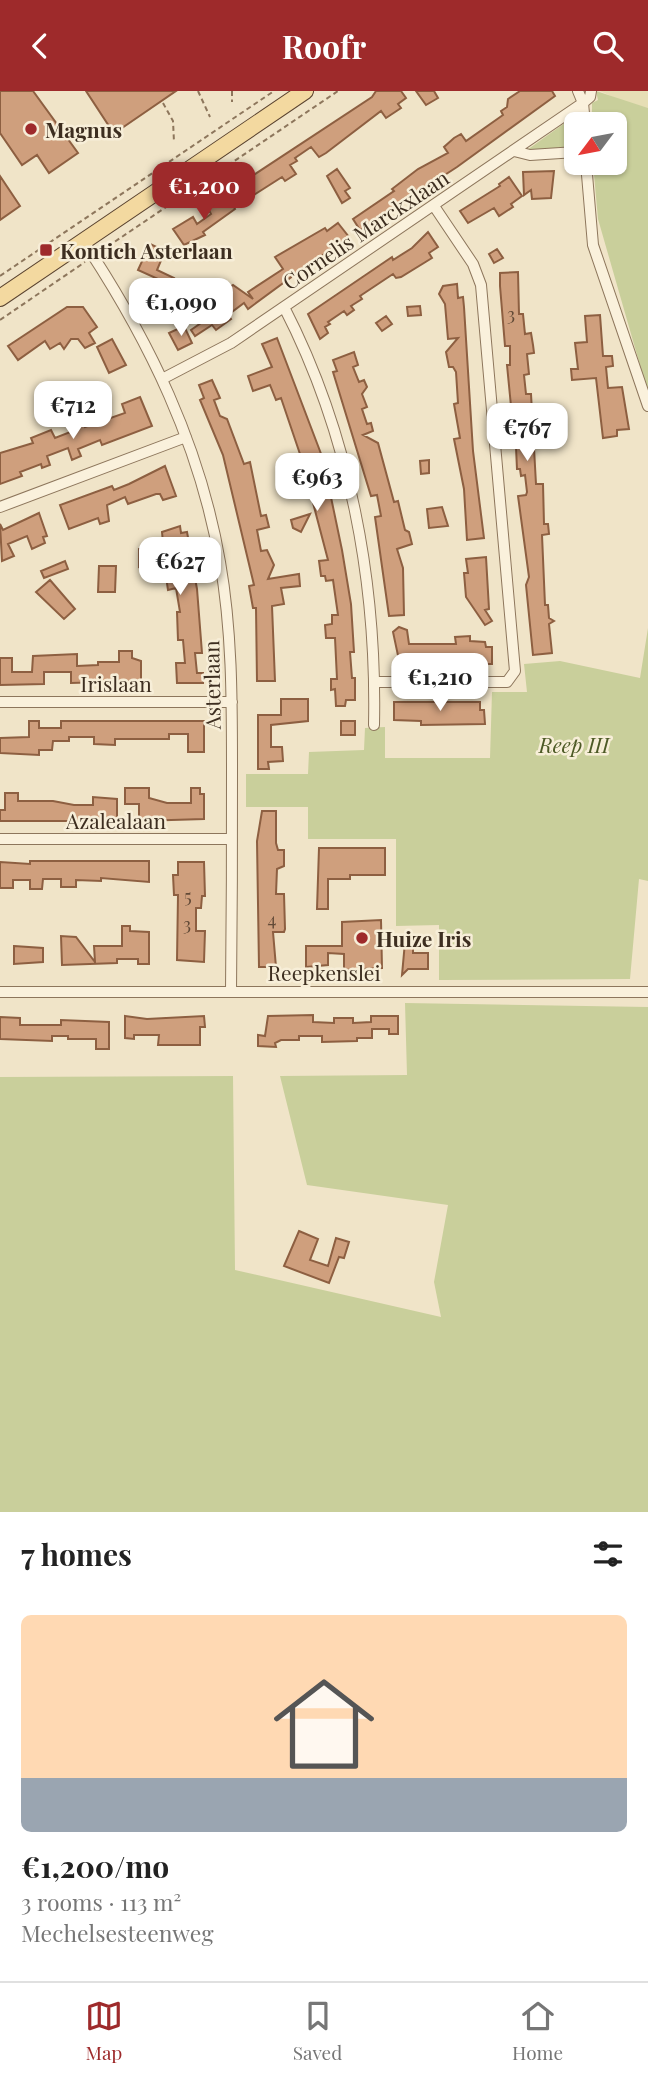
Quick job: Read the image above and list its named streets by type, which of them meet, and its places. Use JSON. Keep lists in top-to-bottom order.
{
  "streets": {
    "street": [
      "Cornelis Marckxlaan",
      "Irislaan",
      "Asterlaan",
      "Azalealaan",
      "Reepkenslei"
    ]
  },
  "crossings": [
    ["Cornelis Marckxlaan", "Asterlaan"],
    ["Irislaan", "Asterlaan"],
    ["Asterlaan", "Azalealaan"],
    ["Asterlaan", "Reepkenslei"]
  ],
  "parks": ["Reep III"],
  "places": {
    "other": ["Magnus", "Huize Iris"],
    "transit": ["Kontich Asterlaan"]
  },
  "house_numbers": [
    "3",
    "5",
    "4",
    "3"
  ],
  "north": "bottom left",
  "page": {
    "header": "Roofr",
    "price": [
      "€1,200",
      "€1,090",
      "€712",
      "€767",
      "€963",
      "€627",
      "€1,210"
    ],
    "heading": "7 homes",
    "list": [
      {
        "name": "€1,200/mo",
        "note": "3 rooms · 113 m² · Mechelsesteenweg"
      }
    ],
    "tabs": ["Map", "Saved", "Home"]
  }
}
